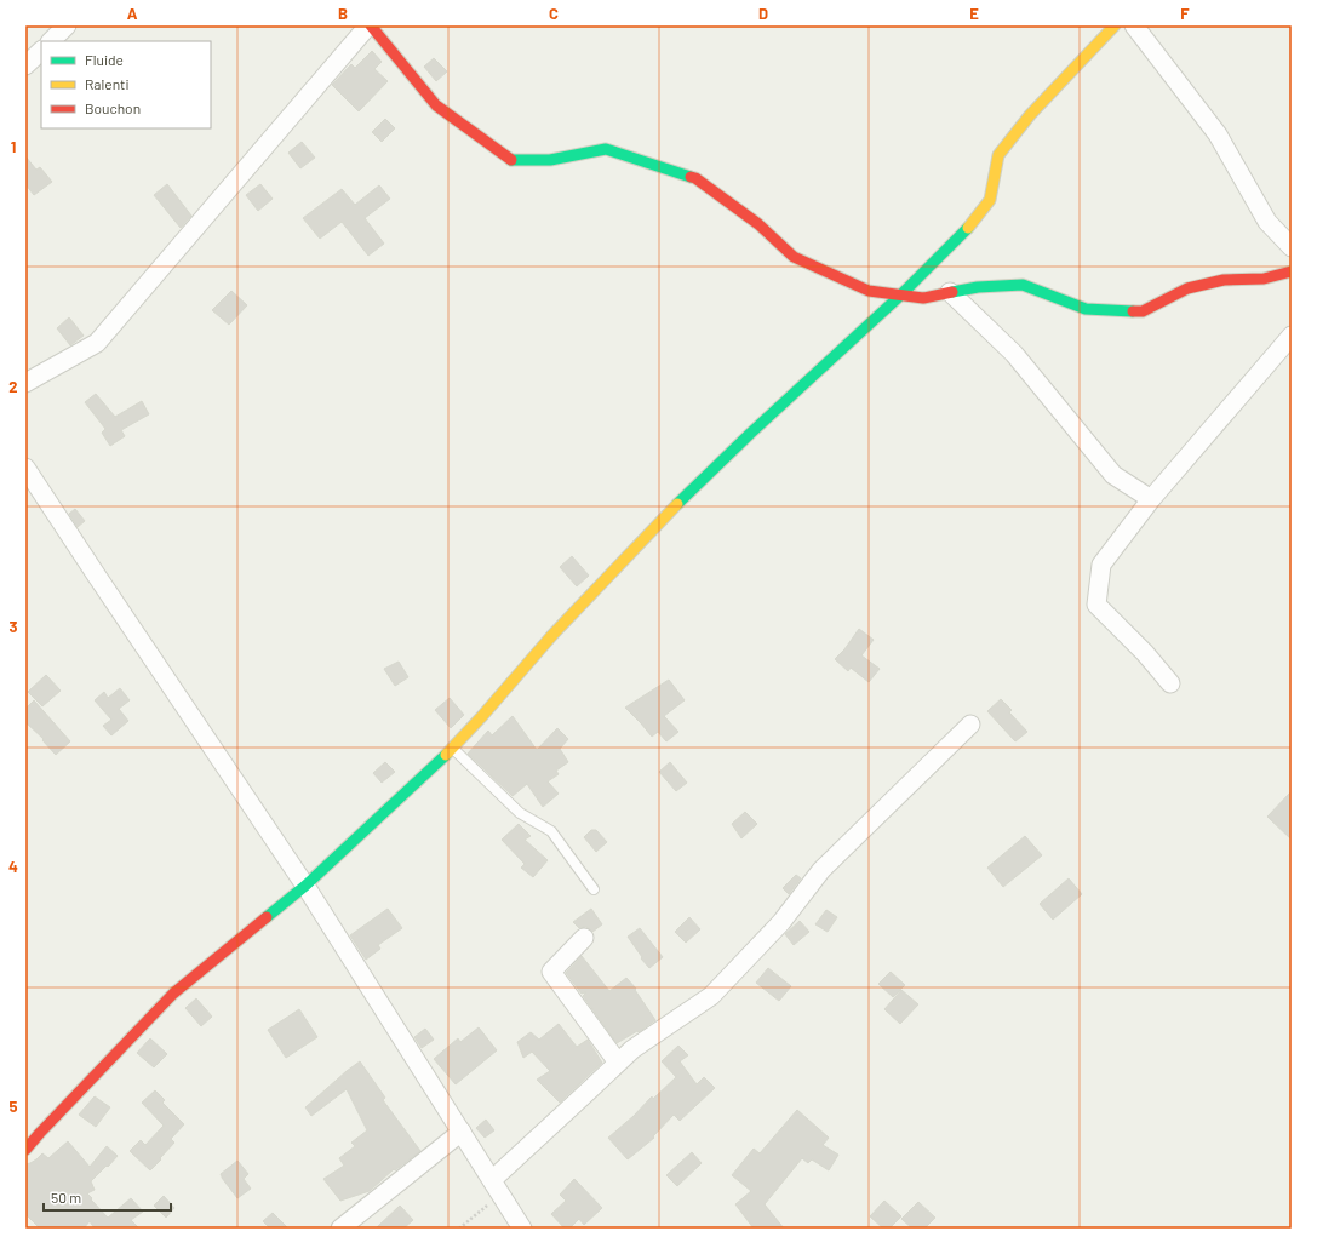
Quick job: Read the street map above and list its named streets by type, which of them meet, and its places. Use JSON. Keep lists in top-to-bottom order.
{
  "legend": ["Fluide", "Ralenti", "Bouchon"],
  "scale_bar": "50 m",
  "grid": {
    "columns": [
      "A",
      "B",
      "C",
      "D",
      "E",
      "F"
    ],
    "rows": [
      "1",
      "2",
      "3",
      "4",
      "5"
    ]
  }
}
